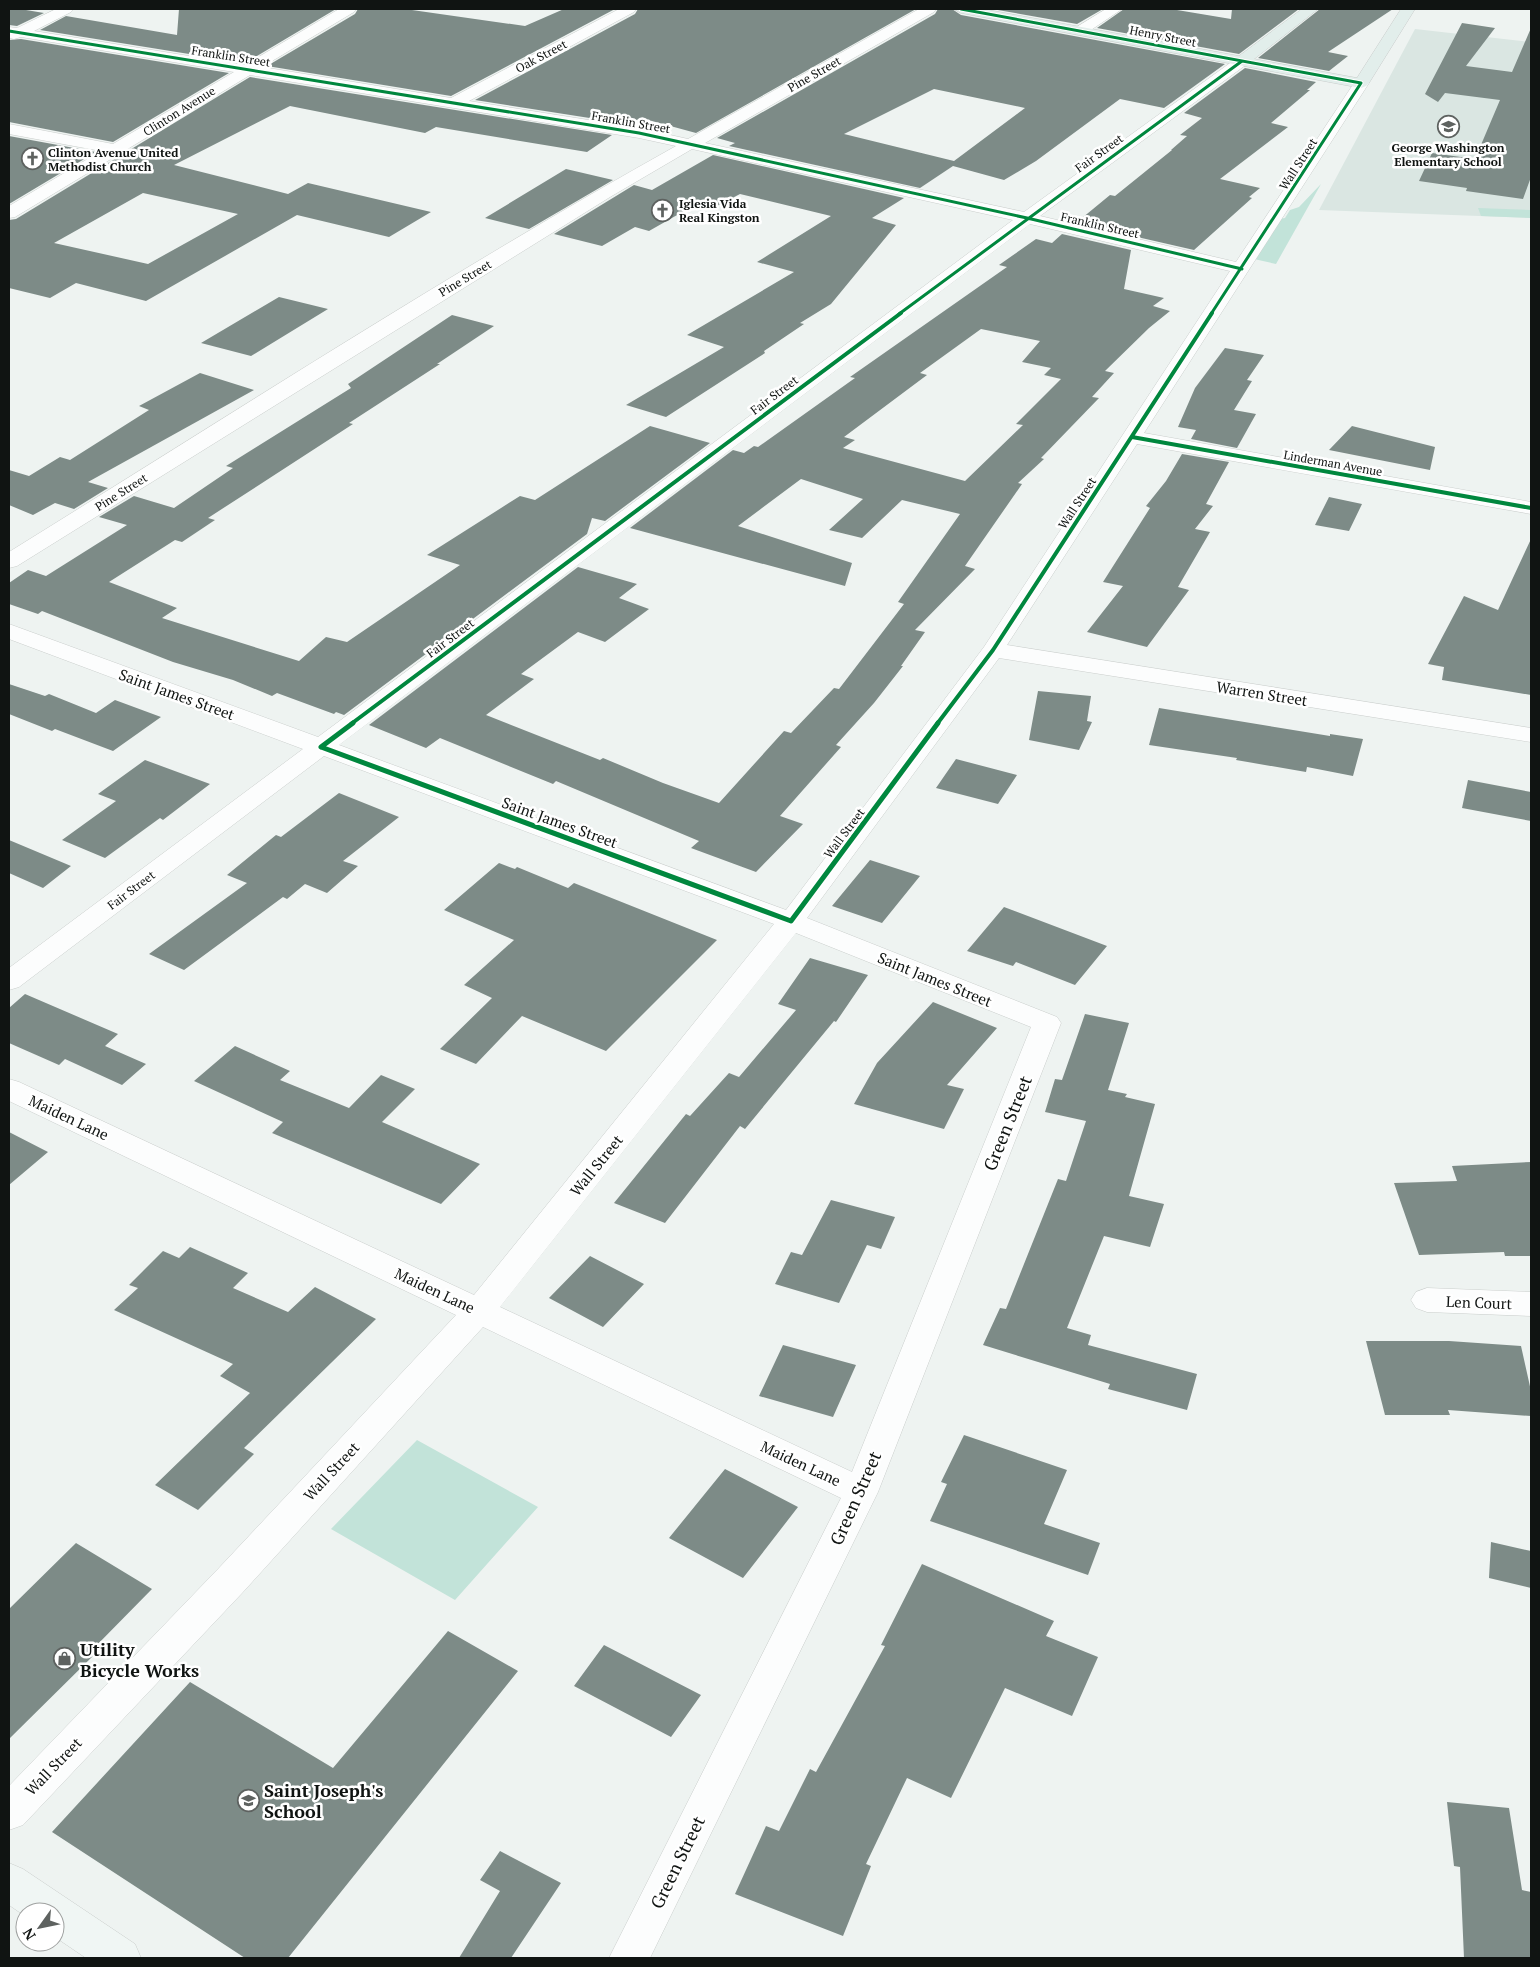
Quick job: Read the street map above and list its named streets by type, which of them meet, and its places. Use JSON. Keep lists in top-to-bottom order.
{
  "streets": {
    "main road": ["Henry Street", "Fair Street", "Wall Street"],
    "street": [
      "Franklin Street",
      "Oak Street",
      "Pine Street",
      "Clinton Avenue",
      "Linderman Avenue",
      "Warren Street",
      "Saint James Street",
      "Maiden Lane",
      "Green Street",
      "Len Court"
    ]
  },
  "crossings": [
    ["Henry Street", "Fair Street"],
    ["Henry Street", "Wall Street"],
    ["Franklin Street", "Oak Street"],
    ["Franklin Street", "Pine Street"],
    ["Franklin Street", "Clinton Avenue"],
    ["Franklin Street", "Fair Street"],
    ["Franklin Street", "Wall Street"],
    ["Fair Street", "Saint James Street"],
    ["Wall Street", "Linderman Avenue"],
    ["Wall Street", "Warren Street"],
    ["Wall Street", "Saint James Street"],
    ["Wall Street", "Maiden Lane"],
    ["Saint James Street", "Green Street"],
    ["Maiden Lane", "Green Street"]
  ],
  "places": {
    "school or university": ["George Washington Elementary School", "Saint Joseph's School"],
    "church": ["Clinton Avenue United Methodist Church", "Iglesia Vida Real Kingston"],
    "shop": ["Utility Bicycle Works"]
  },
  "north": "bottom left"
}
